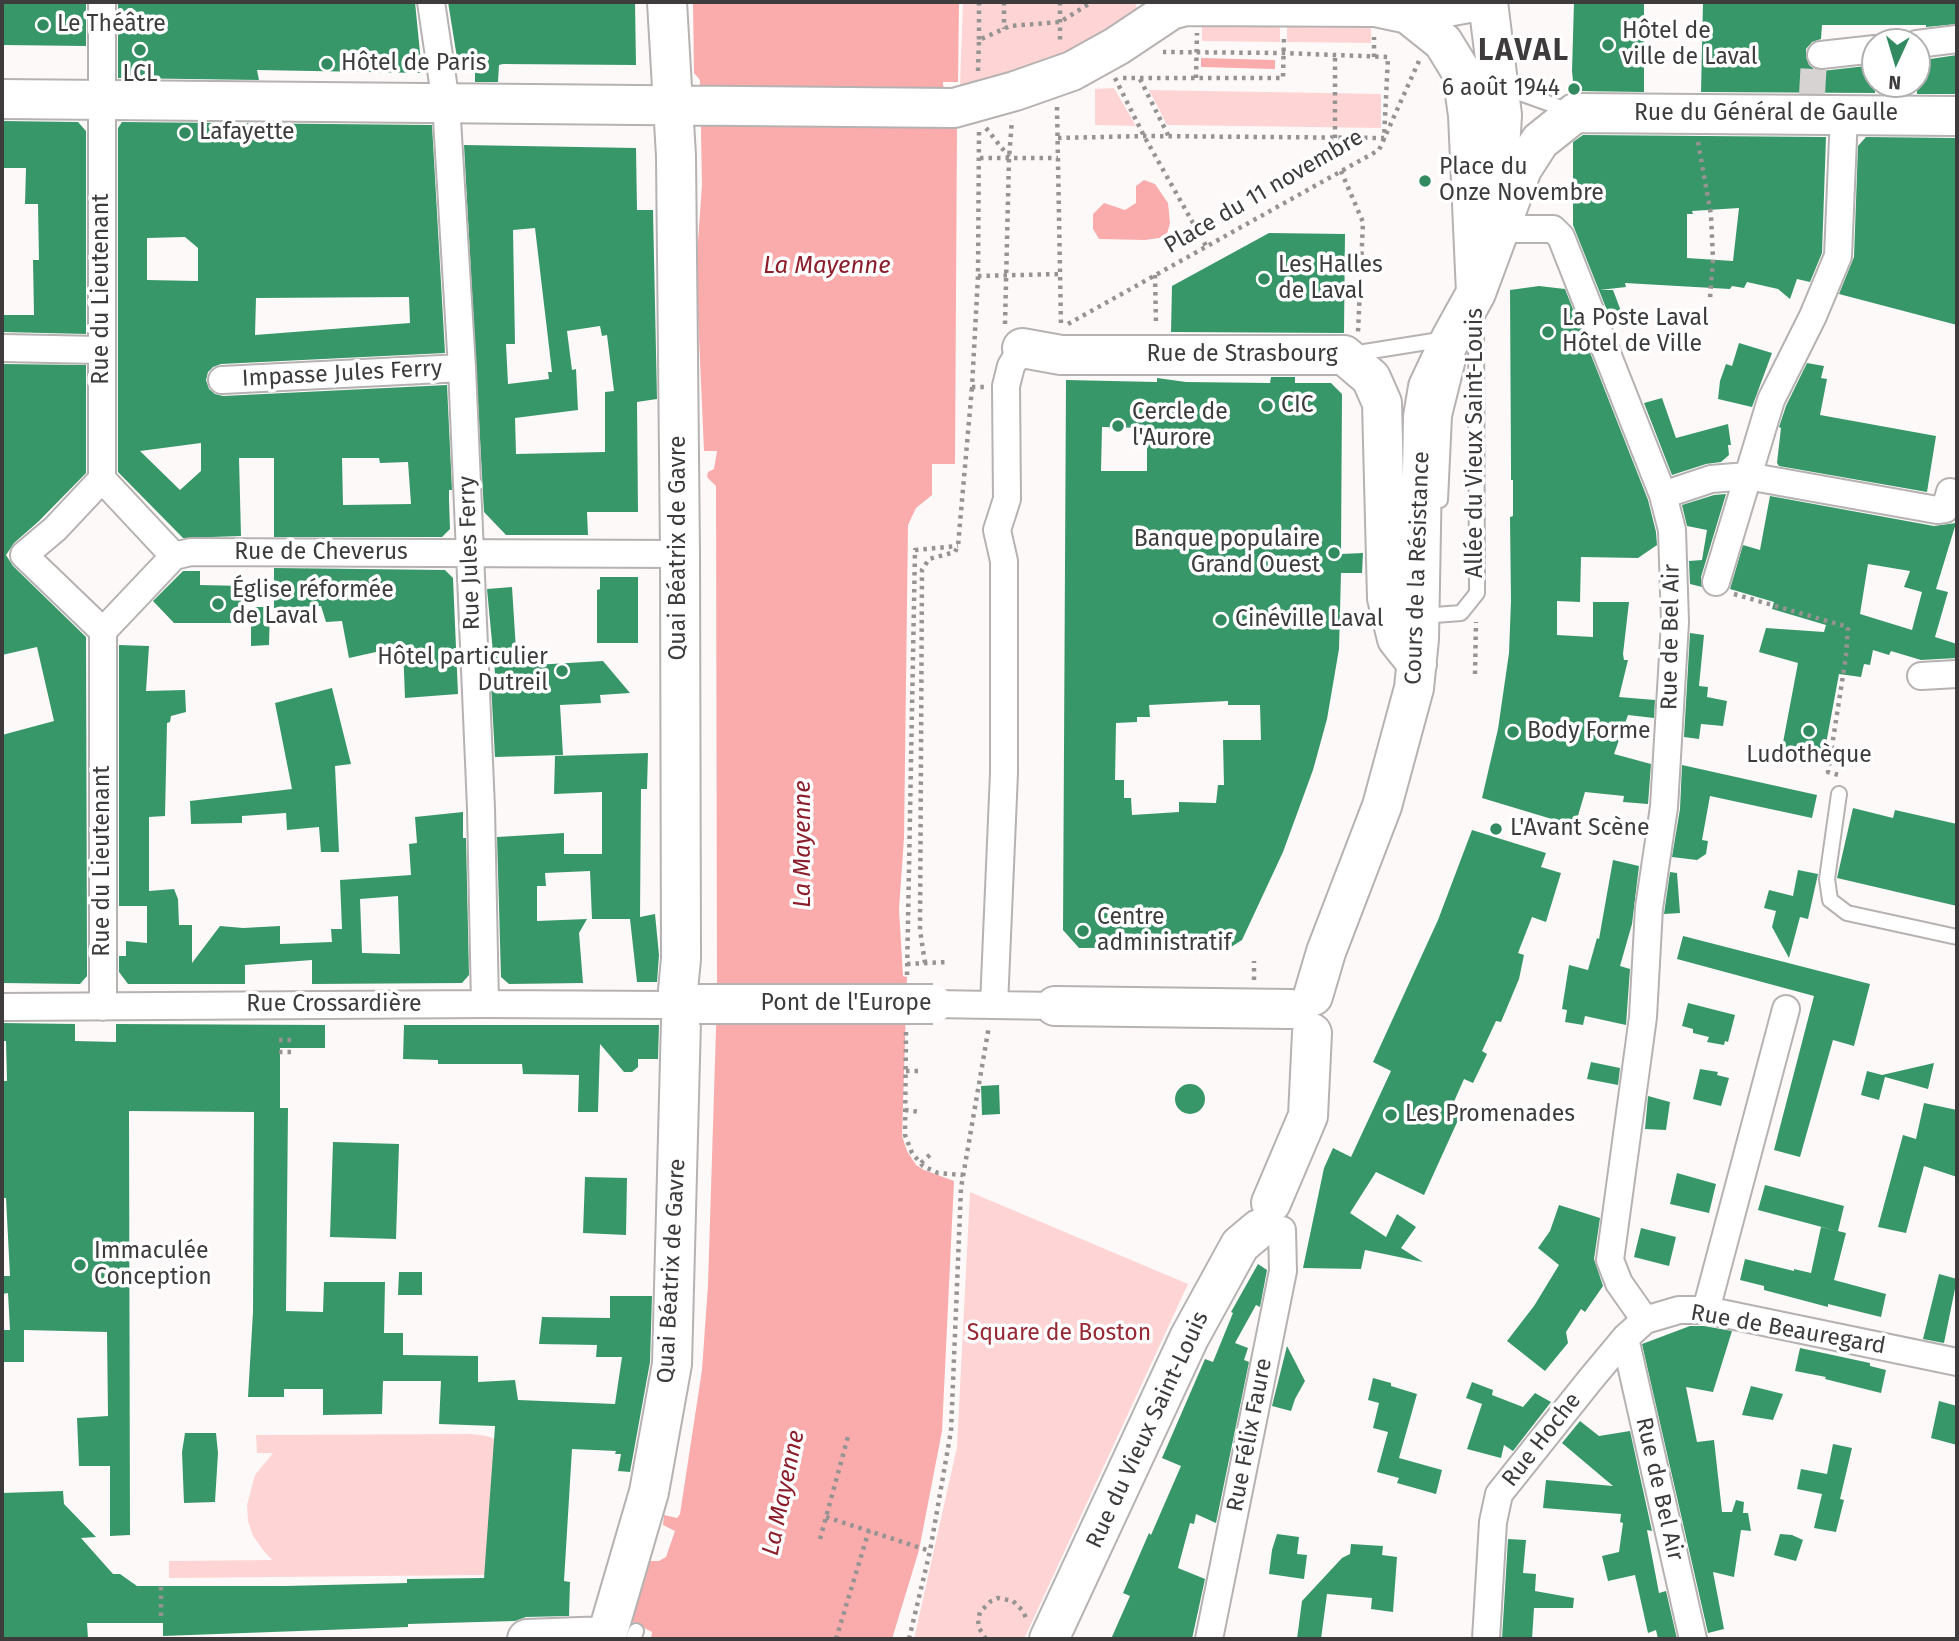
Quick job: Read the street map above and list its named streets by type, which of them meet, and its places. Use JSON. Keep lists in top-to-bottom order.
{
  "streets": {
    "main road": [
      "Rue du Général de Gaulle",
      "Rue de Strasbourg",
      "Quai Béatrix de Gavre",
      "Cours de la Résistance",
      "Pont de l'Europe",
      "Rue du Vieux Saint-Louis"
    ],
    "street": [
      "Rue du Lieutenant",
      "Impasse Jules Ferry",
      "Rue de Cheverus",
      "Rue Jules Ferry",
      "Rue de Bel Air",
      "Rue Crossardière",
      "Rue de Beauregard",
      "Rue Félix Faure",
      "Rue Hoche"
    ],
    "lane": ["Allée du Vieux Saint-Louis"],
    "path": ["Place du 11 novembre"]
  },
  "crossings": [
    ["Place du 11 novembre", "Rue de Strasbourg"],
    ["Rue du Lieutenant", "Rue Crossardière"],
    ["Rue de Strasbourg", "Cours de la Résistance"],
    ["Impasse Jules Ferry", "Rue Jules Ferry"],
    ["Allée du Vieux Saint-Louis", "Cours de la Résistance"],
    ["Quai Béatrix de Gavre", "Rue de Cheverus"],
    ["Quai Béatrix de Gavre", "Pont de l'Europe"],
    ["Quai Béatrix de Gavre", "Rue Crossardière"],
    ["Rue de Cheverus", "Rue Jules Ferry"],
    ["Rue Jules Ferry", "Rue Crossardière"],
    ["Cours de la Résistance", "Rue de Bel Air"],
    ["Cours de la Résistance", "Rue du Vieux Saint-Louis"],
    ["Rue de Bel Air", "Rue de Beauregard"],
    ["Rue de Bel Air", "Rue Hoche"],
    ["Pont de l'Europe", "Rue Crossardière"],
    ["Rue de Beauregard", "Rue Hoche"],
    ["Rue du Vieux Saint-Louis", "Rue Félix Faure"]
  ],
  "districts": ["LAVAL"],
  "water": ["La Mayenne"],
  "parks": ["Square de Boston"],
  "places": [
    "Le Théâtre",
    "Hôtel de ville de Laval",
    "LCL",
    "Hôtel de Paris",
    "6 août 1944",
    "Lafayette",
    "Place du Onze Novembre",
    "Les Halles de Laval",
    "La Poste Laval Hôtel de Ville",
    "CIC",
    "Cercle de l'Aurore",
    "Banque populaire Grand Ouest",
    "Église réformée de Laval",
    "Cinéville Laval",
    "Hôtel particulier Dutreil",
    "Ludothèque",
    "Body Forme",
    "L'Avant Scène",
    "Centre administratif",
    "Les Promenades",
    "Immaculée Conception"
  ],
  "north": "bottom"
}
